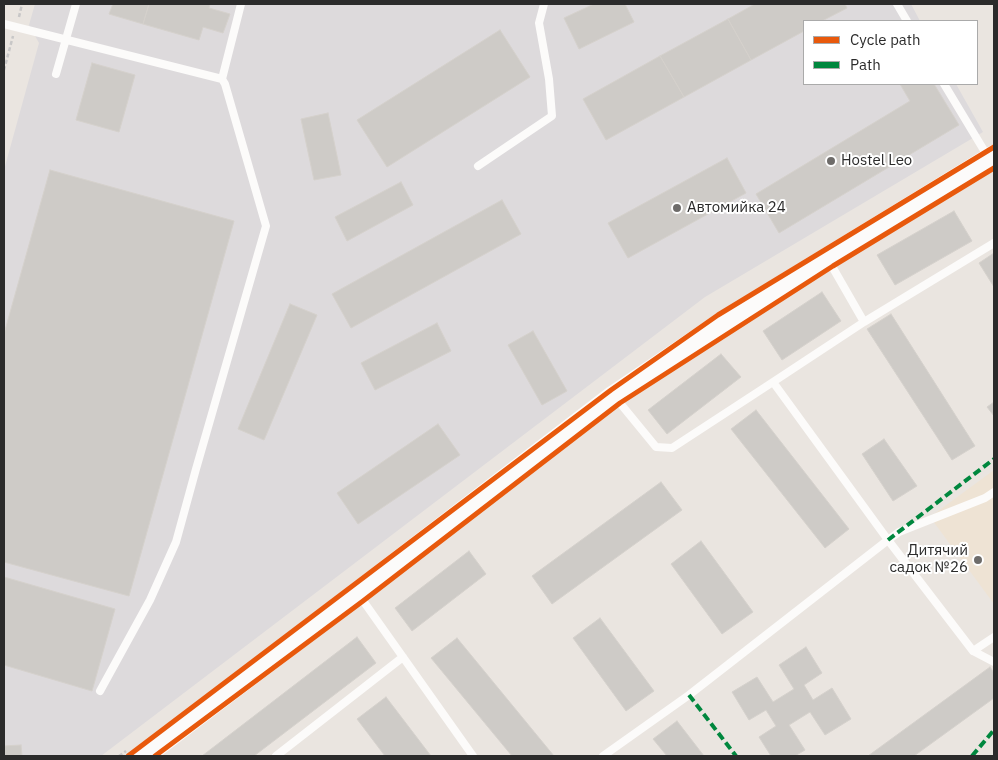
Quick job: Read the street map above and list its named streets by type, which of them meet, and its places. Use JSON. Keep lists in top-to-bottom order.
{
  "places": ["Hostel Leo", "Автомийка 24", "Дитячий садок №26"],
  "legend": ["Cycle path", "Path"]
}
